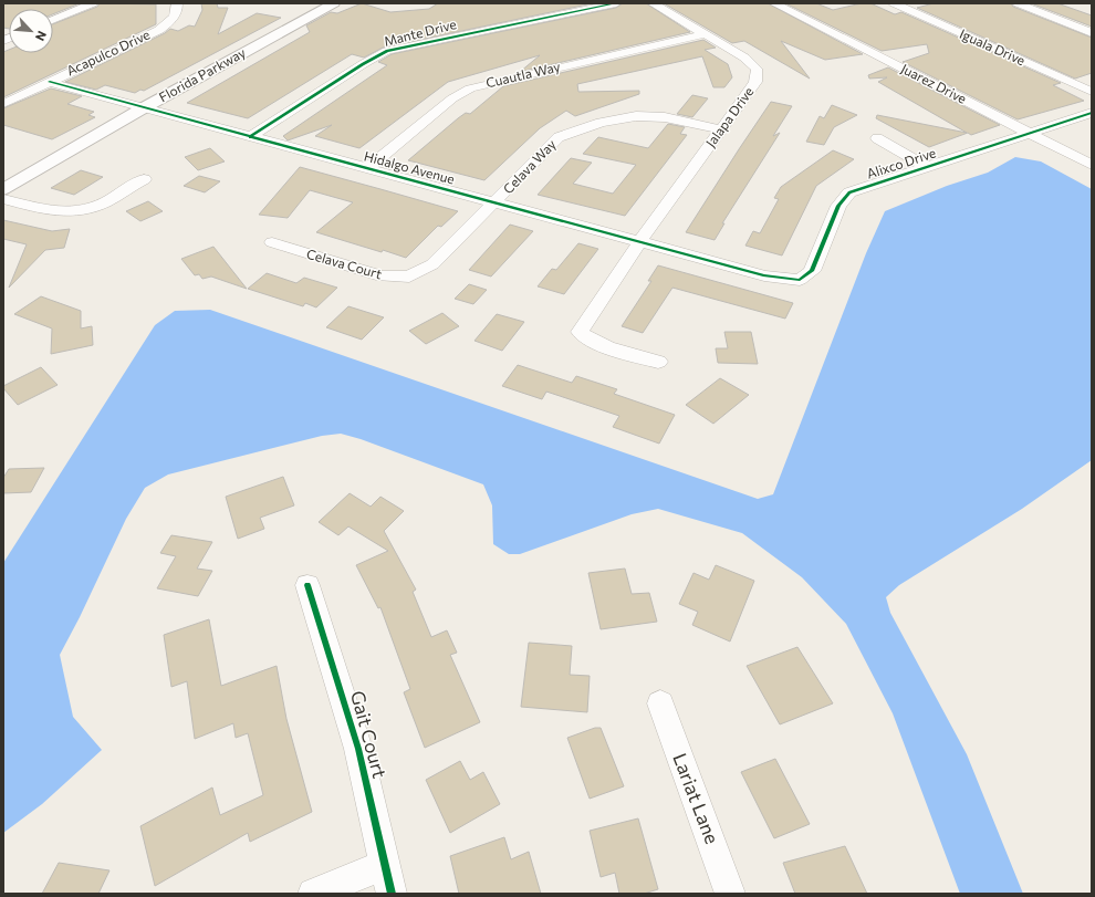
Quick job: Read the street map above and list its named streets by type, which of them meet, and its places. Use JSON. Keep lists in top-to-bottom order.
{
  "streets": {
    "street": [
      "Mante Drive",
      "Iguala Drive",
      "Acapulco Drive",
      "Florida Parkway",
      "Cuautla Way",
      "Juarez Drive",
      "Jalapa Drive",
      "Alixco Drive",
      "Celava Way",
      "Hidalgo Avenue",
      "Celava Court",
      "Gait Court",
      "Lariat Lane"
    ]
  },
  "crossings": [
    ["Mante Drive", "Hidalgo Avenue"],
    ["Acapulco Drive", "Hidalgo Avenue"],
    ["Florida Parkway", "Hidalgo Avenue"],
    ["Cuautla Way", "Jalapa Drive"],
    ["Cuautla Way", "Hidalgo Avenue"],
    ["Juarez Drive", "Alixco Drive"],
    ["Jalapa Drive", "Celava Way"],
    ["Jalapa Drive", "Hidalgo Avenue"],
    ["Alixco Drive", "Hidalgo Avenue"],
    ["Celava Way", "Hidalgo Avenue"],
    ["Celava Way", "Celava Court"],
    ["Hidalgo Avenue", "Celava Court"]
  ],
  "north": "bottom right"
}
